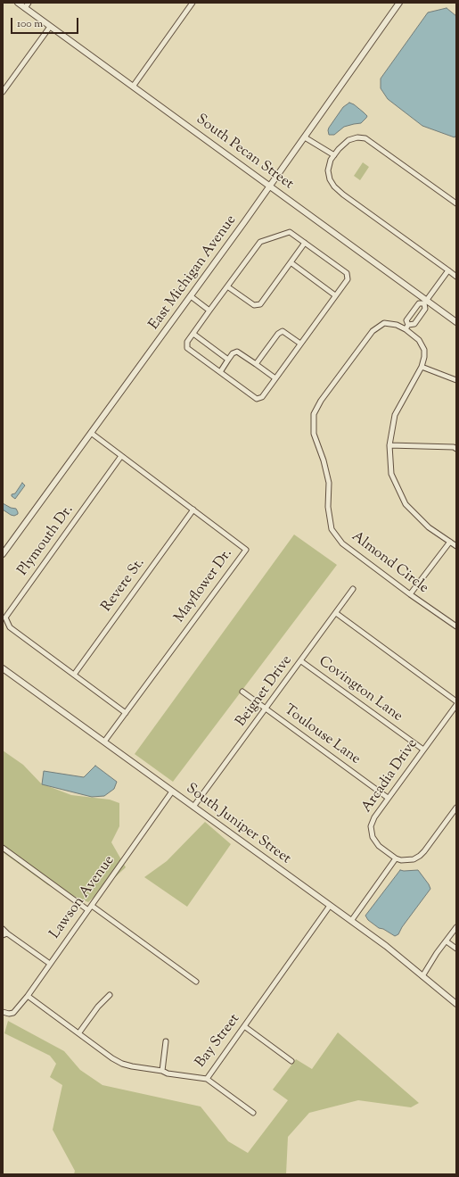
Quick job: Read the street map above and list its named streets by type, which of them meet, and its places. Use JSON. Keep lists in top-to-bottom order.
{
  "streets": {
    "street": [
      "South Pecan Street",
      "East Michigan Avenue",
      "Plymouth Dr.",
      "Almond Circle",
      "Revere St.",
      "Mayflower Dr.",
      "Covington Lane",
      "Beignet Drive",
      "Toulouse Lane",
      "Arcadia Drive",
      "South Juniper Street",
      "Lawson Avenue",
      "Bay Street"
    ]
  },
  "crossings": [
    ["South Pecan Street", "East Michigan Avenue"],
    ["East Michigan Avenue", "Mayflower Dr."],
    ["Plymouth Dr.", "Revere St."],
    ["Plymouth Dr.", "Mayflower Dr."],
    ["Revere St.", "Mayflower Dr."],
    ["Mayflower Dr.", "South Juniper Street"],
    ["Covington Lane", "Beignet Drive"],
    ["Covington Lane", "Arcadia Drive"],
    ["Beignet Drive", "Toulouse Lane"],
    ["Beignet Drive", "South Juniper Street"],
    ["Toulouse Lane", "Arcadia Drive"],
    ["South Juniper Street", "Lawson Avenue"],
    ["South Juniper Street", "Bay Street"],
    ["Lawson Avenue", "Bay Street"]
  ],
  "scale_bar": "100 m"
}
